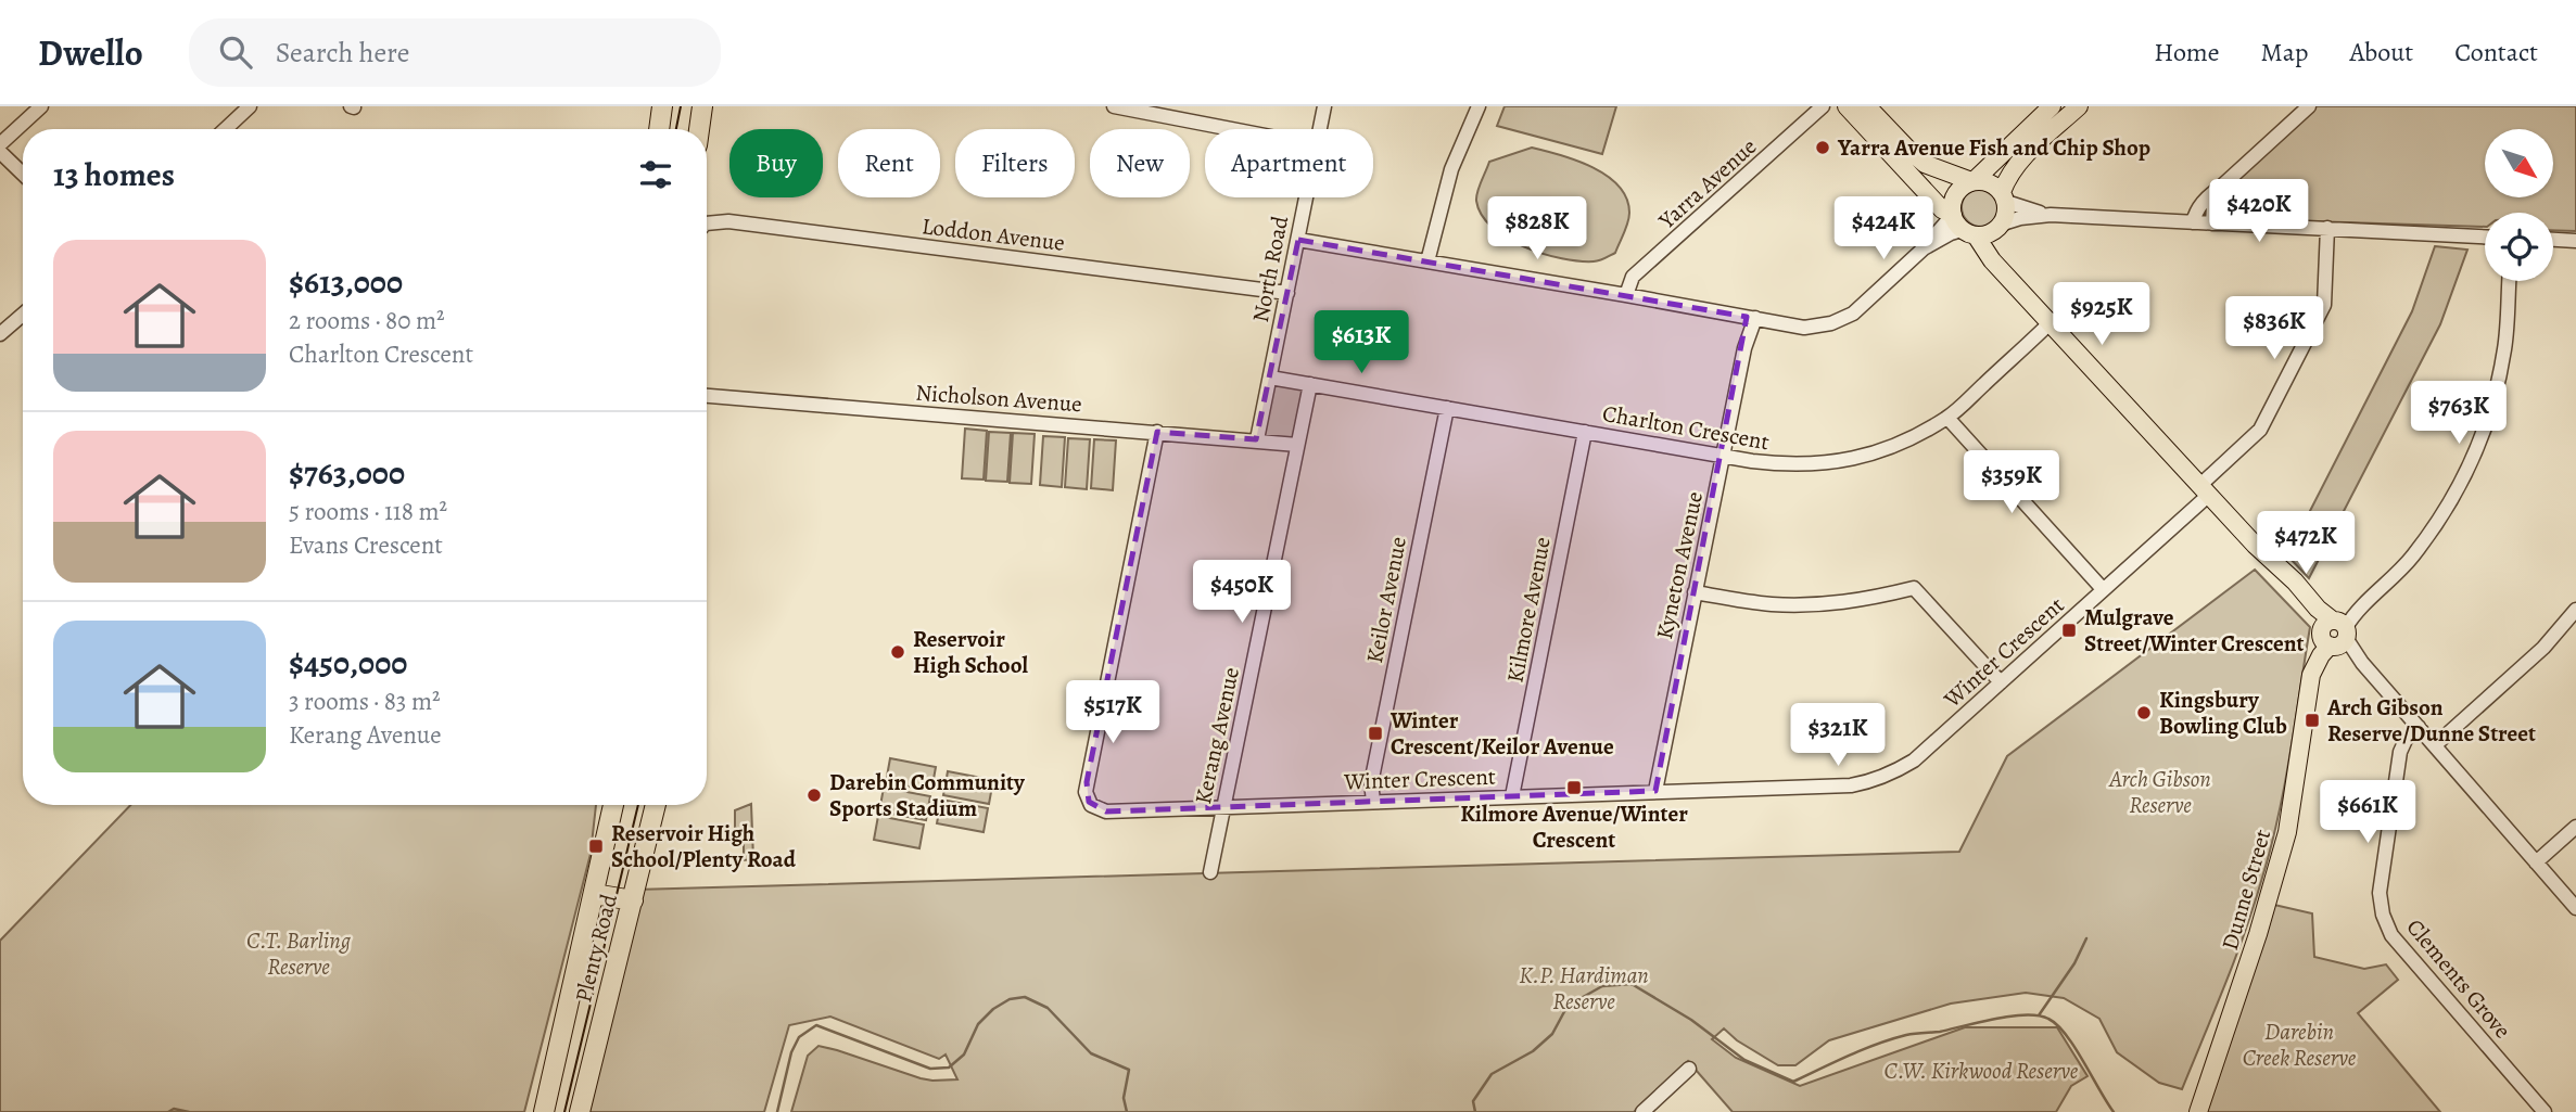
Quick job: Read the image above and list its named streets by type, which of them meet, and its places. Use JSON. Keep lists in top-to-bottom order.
{
  "streets": {
    "highway": ["Plenty Road"],
    "main road": ["Dunne Street"],
    "street": [
      "Yarra Avenue",
      "Loddon Avenue",
      "North Road",
      "Nicholson Avenue",
      "Charlton Crescent",
      "Kyneton Avenue",
      "Keilor Avenue",
      "Kilmore Avenue",
      "Winter Crescent",
      "Kerang Avenue",
      "Clements Grove"
    ]
  },
  "crossings": [
    ["Loddon Avenue", "North Road"],
    ["North Road", "Nicholson Avenue"],
    ["North Road", "Charlton Crescent"],
    ["Nicholson Avenue", "Winter Crescent"],
    ["Nicholson Avenue", "Kerang Avenue"],
    ["Charlton Crescent", "Kyneton Avenue"],
    ["Charlton Crescent", "Keilor Avenue"],
    ["Charlton Crescent", "Kilmore Avenue"],
    ["Charlton Crescent", "Kerang Avenue"],
    ["Kyneton Avenue", "Winter Crescent"],
    ["Keilor Avenue", "Winter Crescent"],
    ["Kilmore Avenue", "Winter Crescent"],
    ["Winter Crescent", "Kerang Avenue"]
  ],
  "parks": [
    "Arch Gibson Reserve",
    "C.T. Barling Reserve",
    "K.P. Hardiman Reserve",
    "Darebin Creek Reserve",
    "C.W. Kirkwood Reserve"
  ],
  "places": {
    "other": [
      "Yarra Avenue Fish and Chip Shop",
      "Reservoir High School",
      "Kingsbury Bowling Club",
      "Darebin Community Sports Stadium"
    ],
    "transit": [
      "Mulgrave Street/Winter Crescent",
      "Arch Gibson Reserve/Dunne Street",
      "Winter Crescent/Keilor Avenue",
      "Kilmore Avenue/Winter Crescent",
      "Reservoir High School/Plenty Road"
    ]
  },
  "north": "bottom right",
  "page": {
    "header": "Dwello",
    "search": "Search here",
    "nav": [
      "Home",
      "Map",
      "About",
      "Contact"
    ],
    "chip": [
      "Buy",
      "Rent",
      "Filters",
      "New",
      "Apartment"
    ],
    "heading": "13 homes",
    "price": [
      "$420K",
      "$828K",
      "$424K",
      "$925K",
      "$836K",
      "$613K",
      "$763K",
      "$359K",
      "$472K",
      "$450K",
      "$517K",
      "$321K",
      "$661K"
    ],
    "list": [
      {
        "name": "$613,000",
        "note": "2 rooms · 80 m² · Charlton Crescent"
      },
      {
        "name": "$763,000",
        "note": "5 rooms · 118 m² · Evans Crescent"
      },
      {
        "name": "$450,000",
        "note": "3 rooms · 83 m² · Kerang Avenue"
      }
    ]
  }
}
